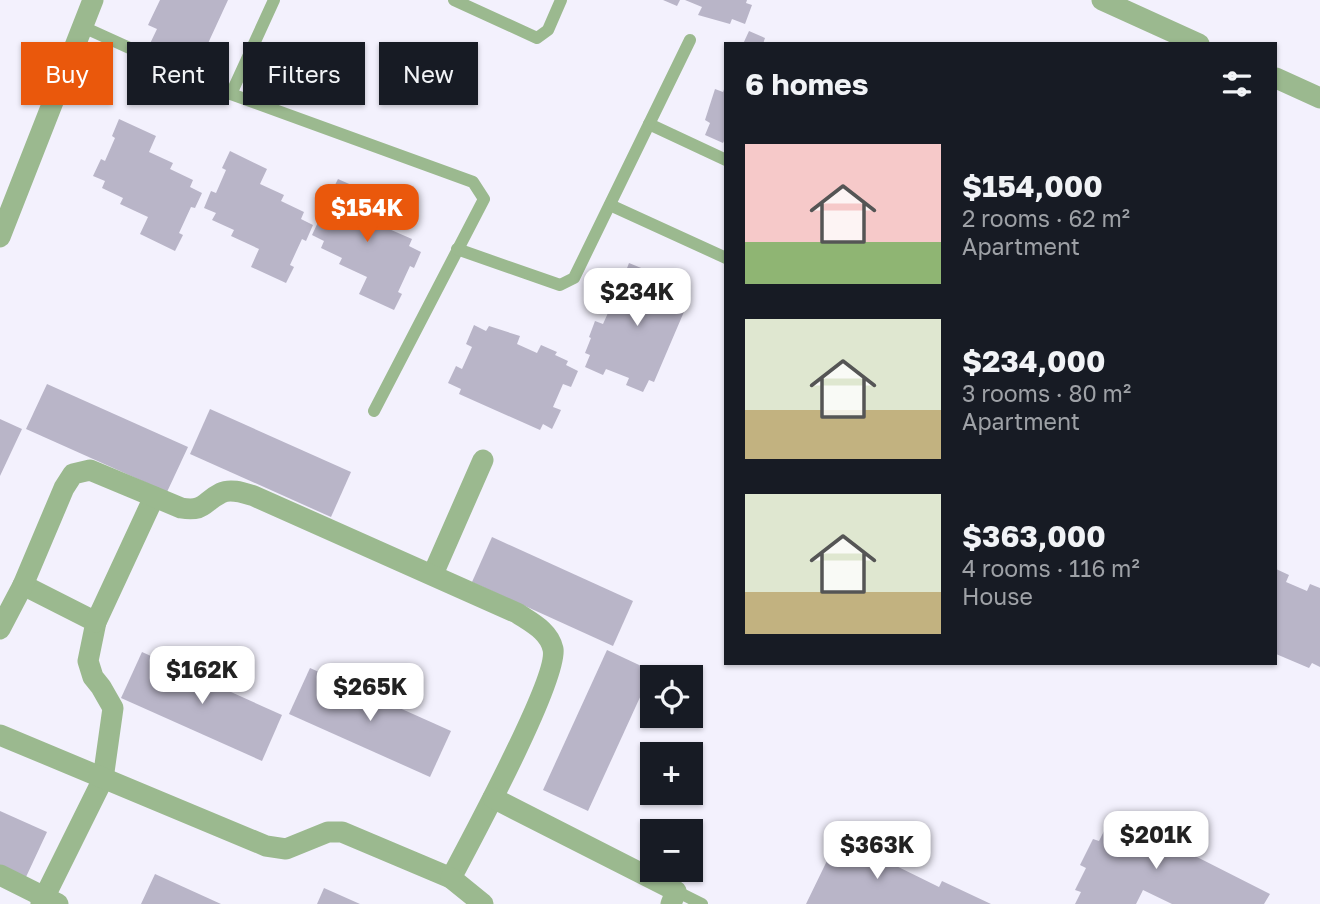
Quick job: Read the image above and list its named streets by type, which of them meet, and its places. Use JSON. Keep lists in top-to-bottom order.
{
  "page": {
    "chip": [
      "Buy",
      "Rent",
      "Filters",
      "New"
    ],
    "heading": "6 homes",
    "list": [
      {
        "name": "$154,000",
        "note": "2 rooms · 62 m² · Apartment"
      },
      {
        "name": "$234,000",
        "note": "3 rooms · 80 m² · Apartment"
      },
      {
        "name": "$363,000",
        "note": "4 rooms · 116 m² · House"
      }
    ],
    "price": [
      "$154K",
      "$234K",
      "$162K",
      "$265K",
      "$201K",
      "$363K"
    ],
    "map_buttons": ["+", "−"]
  }
}
